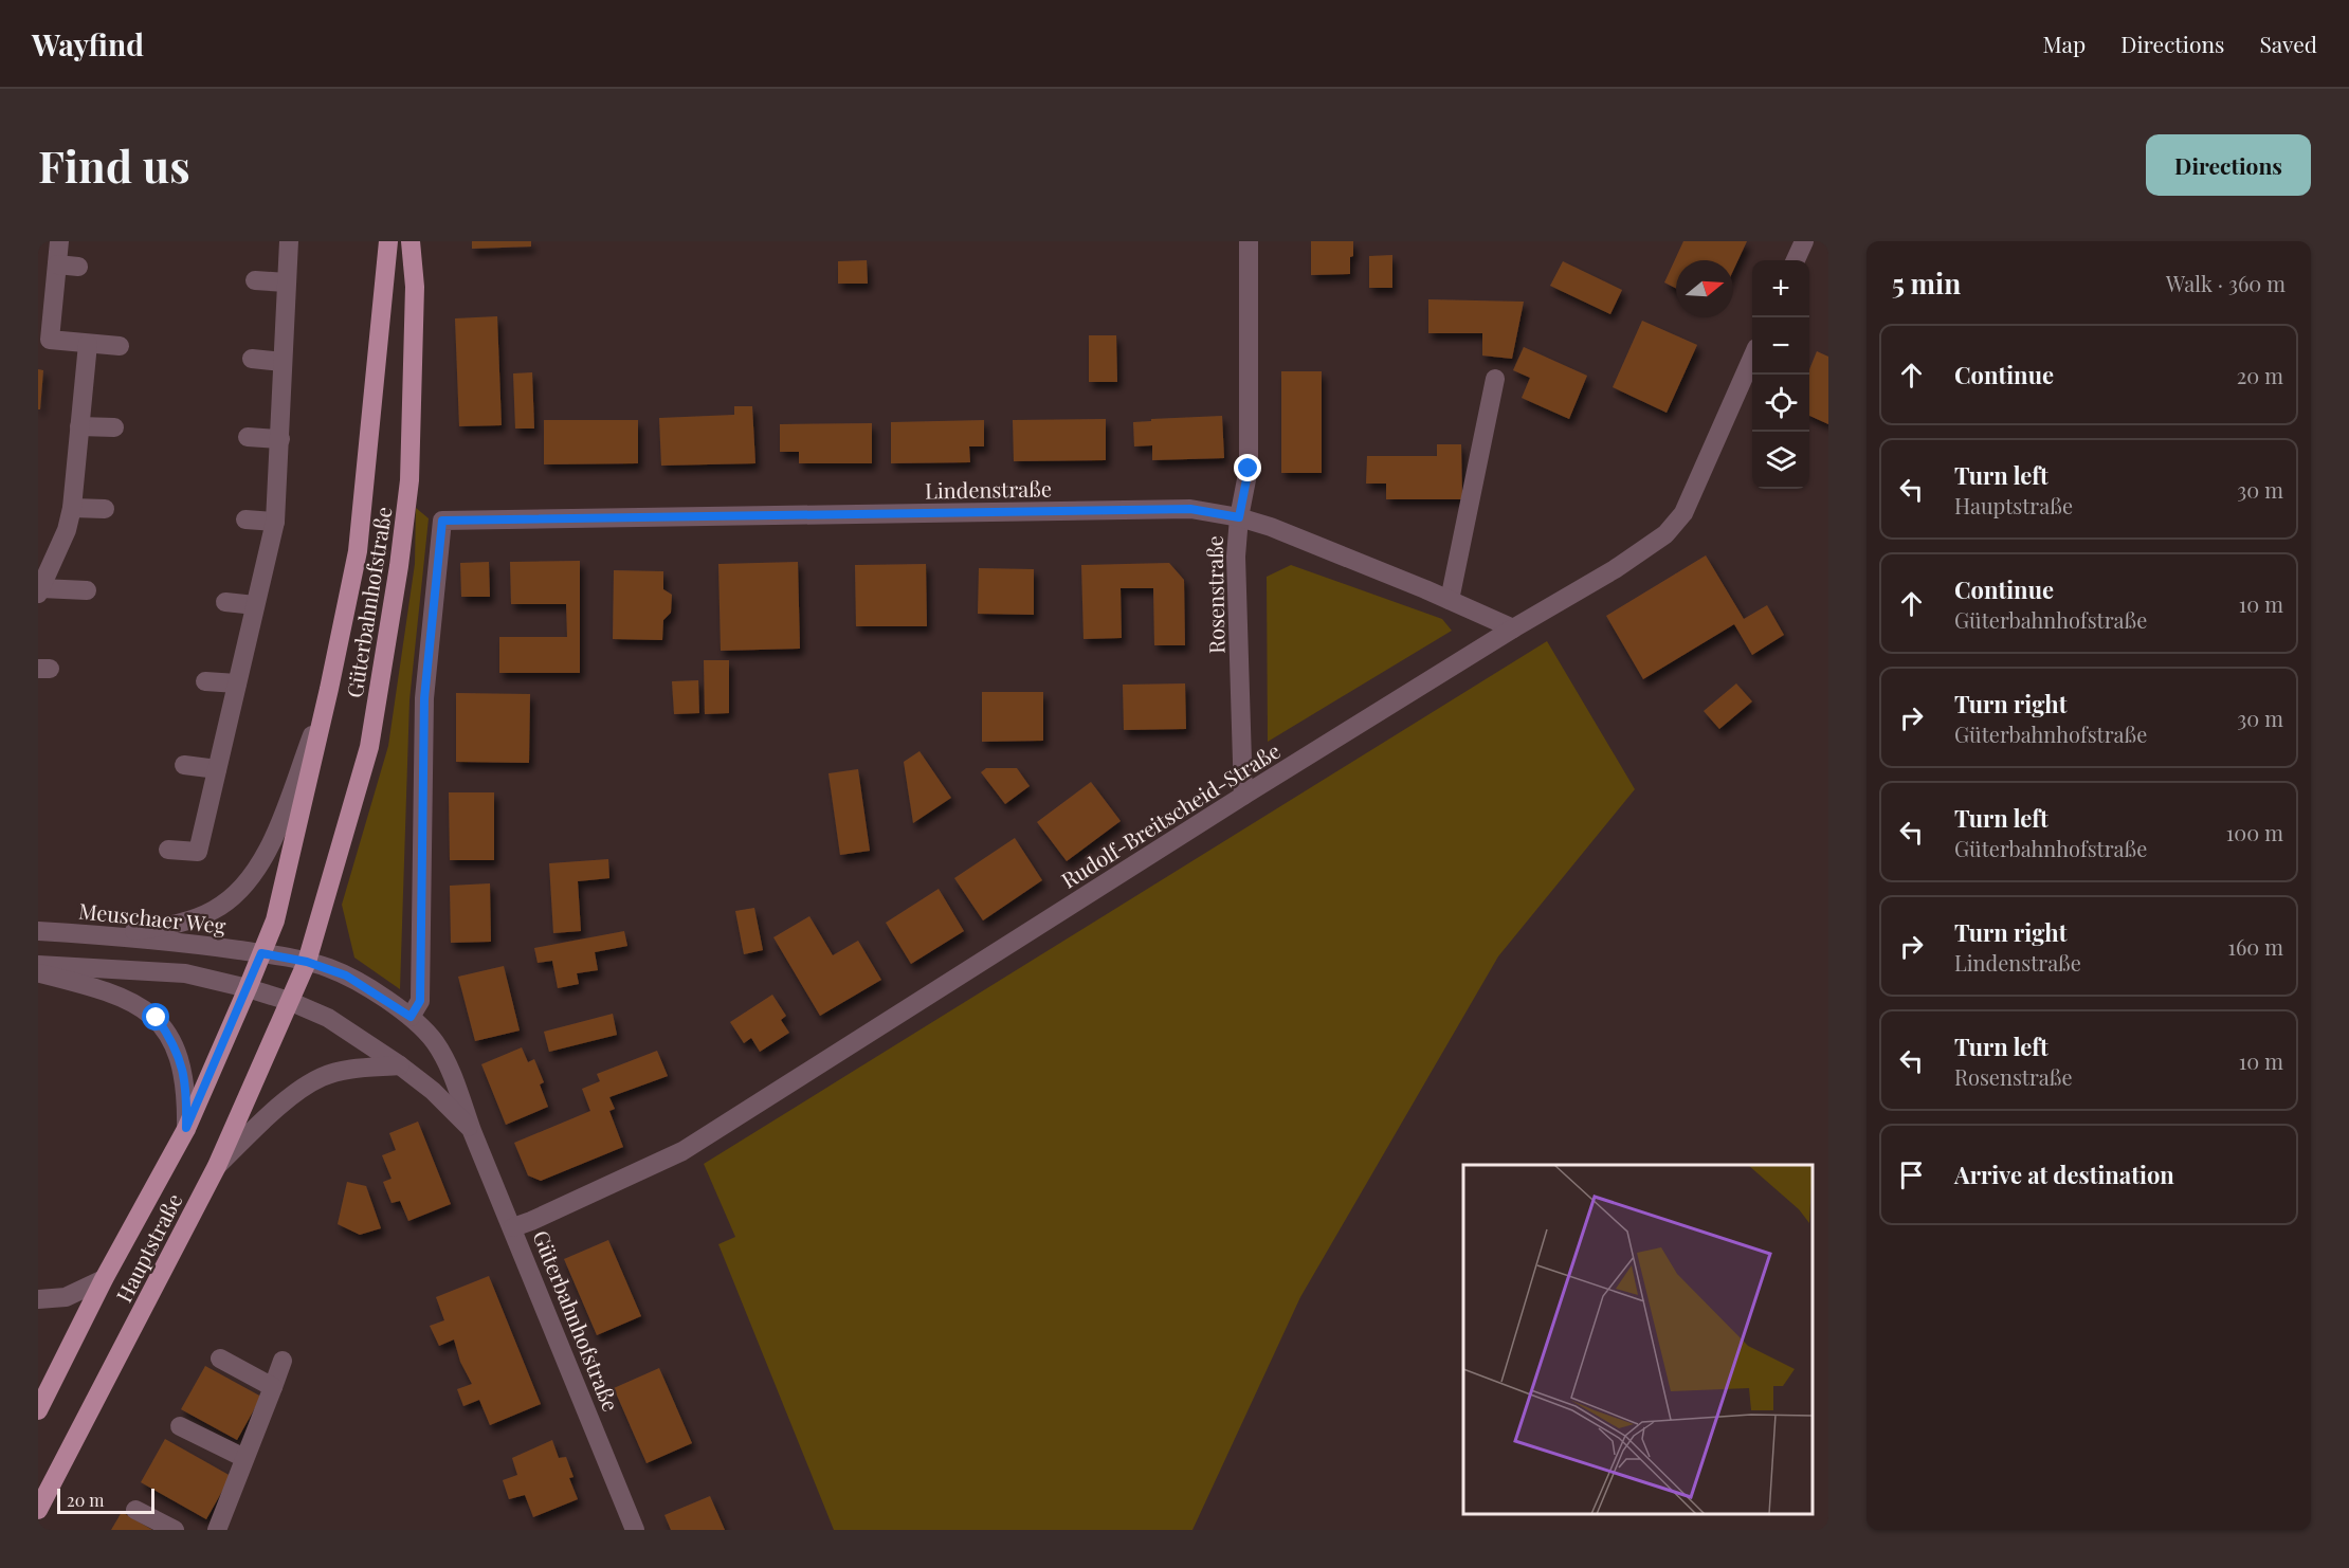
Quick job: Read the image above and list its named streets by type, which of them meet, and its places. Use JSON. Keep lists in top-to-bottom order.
{
  "streets": {
    "main road": ["Güterbahnhofstraße", "Hauptstraße"],
    "street": [
      "Lindenstraße",
      "Rosenstraße",
      "Rudolf-Breitscheid-Straße",
      "Meuschaer Weg"
    ]
  },
  "crossings": [
    ["Lindenstraße", "Rosenstraße"],
    ["Lindenstraße", "Güterbahnhofstraße"],
    ["Lindenstraße", "Rudolf-Breitscheid-Straße"],
    ["Rosenstraße", "Rudolf-Breitscheid-Straße"],
    ["Güterbahnhofstraße", "Rudolf-Breitscheid-Straße"],
    ["Güterbahnhofstraße", "Meuschaer Weg"],
    ["Güterbahnhofstraße", "Hauptstraße"]
  ],
  "scale_bar": "20 m",
  "north": "right",
  "page": {
    "header": "Wayfind",
    "nav": ["Map", "Directions", "Saved"],
    "buttons": "Directions",
    "title": "Find us",
    "heading": ["5 min", "Walk · 360 m"],
    "map_buttons": ["+", "−"],
    "list": [
      ["Continue", "20 m"],
      ["Turn left", "Hauptstraße", "30 m"],
      ["Continue", "Güterbahnhofstraße", "10 m"],
      ["Turn right", "Güterbahnhofstraße", "30 m"],
      ["Turn left", "Güterbahnhofstraße", "100 m"],
      ["Turn right", "Lindenstraße", "160 m"],
      ["Turn left", "Rosenstraße", "10 m"],
      "Arrive at destination"
    ],
    "scale": "20 m"
  }
}
